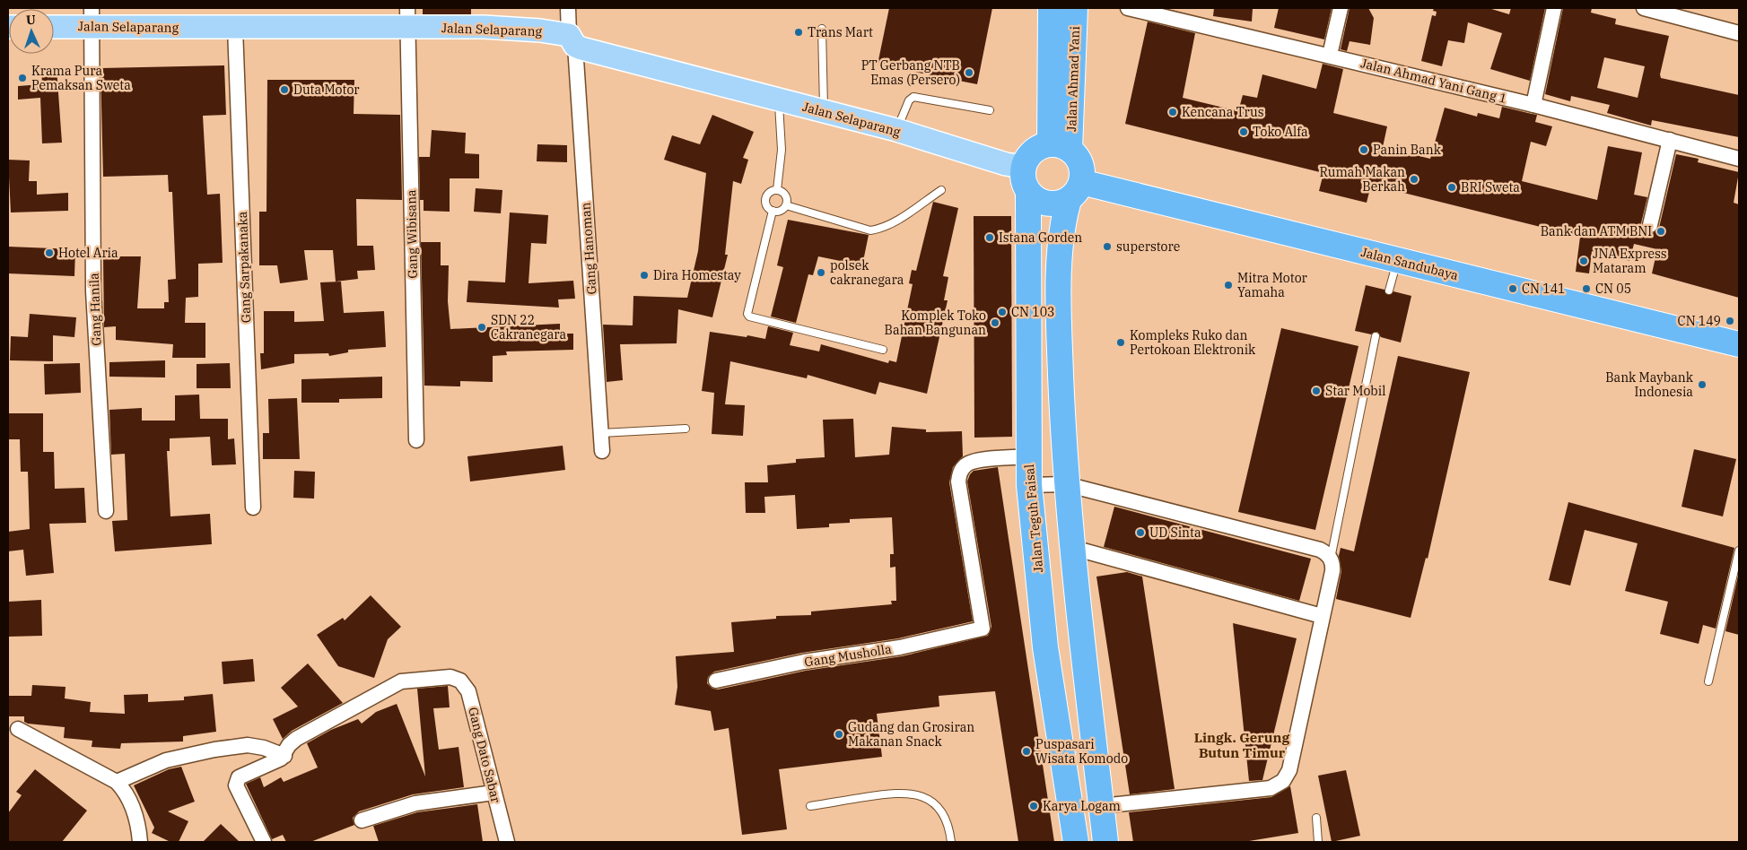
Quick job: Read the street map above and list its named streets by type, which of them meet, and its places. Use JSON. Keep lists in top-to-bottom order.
{
  "streets": {
    "highway": ["Jalan Ahmad Yani", "Jalan Sandubaya", "Jalan Teguh Faisal"],
    "main road": ["Jalan Selaparang"],
    "street": [
      "Jalan Ahmad Yani Gang 1",
      "Gang Wibisana",
      "Gang Hanoman",
      "Gang Sarpakanaka",
      "Gang Hanila",
      "Gang Musholla",
      "Gang Dato Sabar"
    ]
  },
  "crossings": [
    ["Jalan Selaparang", "Jalan Ahmad Yani"],
    ["Jalan Selaparang", "Gang Wibisana"],
    ["Jalan Selaparang", "Gang Hanoman"],
    ["Jalan Selaparang", "Jalan Sandubaya"],
    ["Jalan Selaparang", "Gang Sarpakanaka"],
    ["Jalan Selaparang", "Gang Hanila"],
    ["Jalan Selaparang", "Jalan Teguh Faisal"],
    ["Jalan Ahmad Yani", "Jalan Sandubaya"],
    ["Jalan Ahmad Yani", "Jalan Teguh Faisal"],
    ["Jalan Sandubaya", "Jalan Teguh Faisal"],
    ["Jalan Teguh Faisal", "Gang Musholla"]
  ],
  "districts": ["Lingk. Gerung Butun Timur"],
  "places": [
    "Trans Mart",
    "PT Gerbang NTB Emas (Persero)",
    "Krama Pura Pemaksan Sweta",
    "Duta Motor",
    "Kencana Trus",
    "Toko Alfa",
    "Panin Bank",
    "Rumah Makan Berkah",
    "BRI Sweta",
    "Bank dan ATM BNI",
    "Istana Gorden",
    "superstore",
    "Hotel Aria",
    "JNA Express Mataram",
    "polsek cakranegara",
    "Dira Homestay",
    "Mitra Motor Yamaha",
    "CN 141",
    "CN 05",
    "CN 103",
    "CN 149",
    "Komplek Toko Bahan Bangunan",
    "SDN 22 Cakranegara",
    "Kompleks Ruko dan Pertokoan Elektronik",
    "Bank Maybank Indonesia",
    "Star Mobil",
    "UD Sinta",
    "Gudang dan Grosiran Makanan Snack",
    "Puspasari Wisata Komodo",
    "Karya Logam"
  ],
  "north": "top"
}
